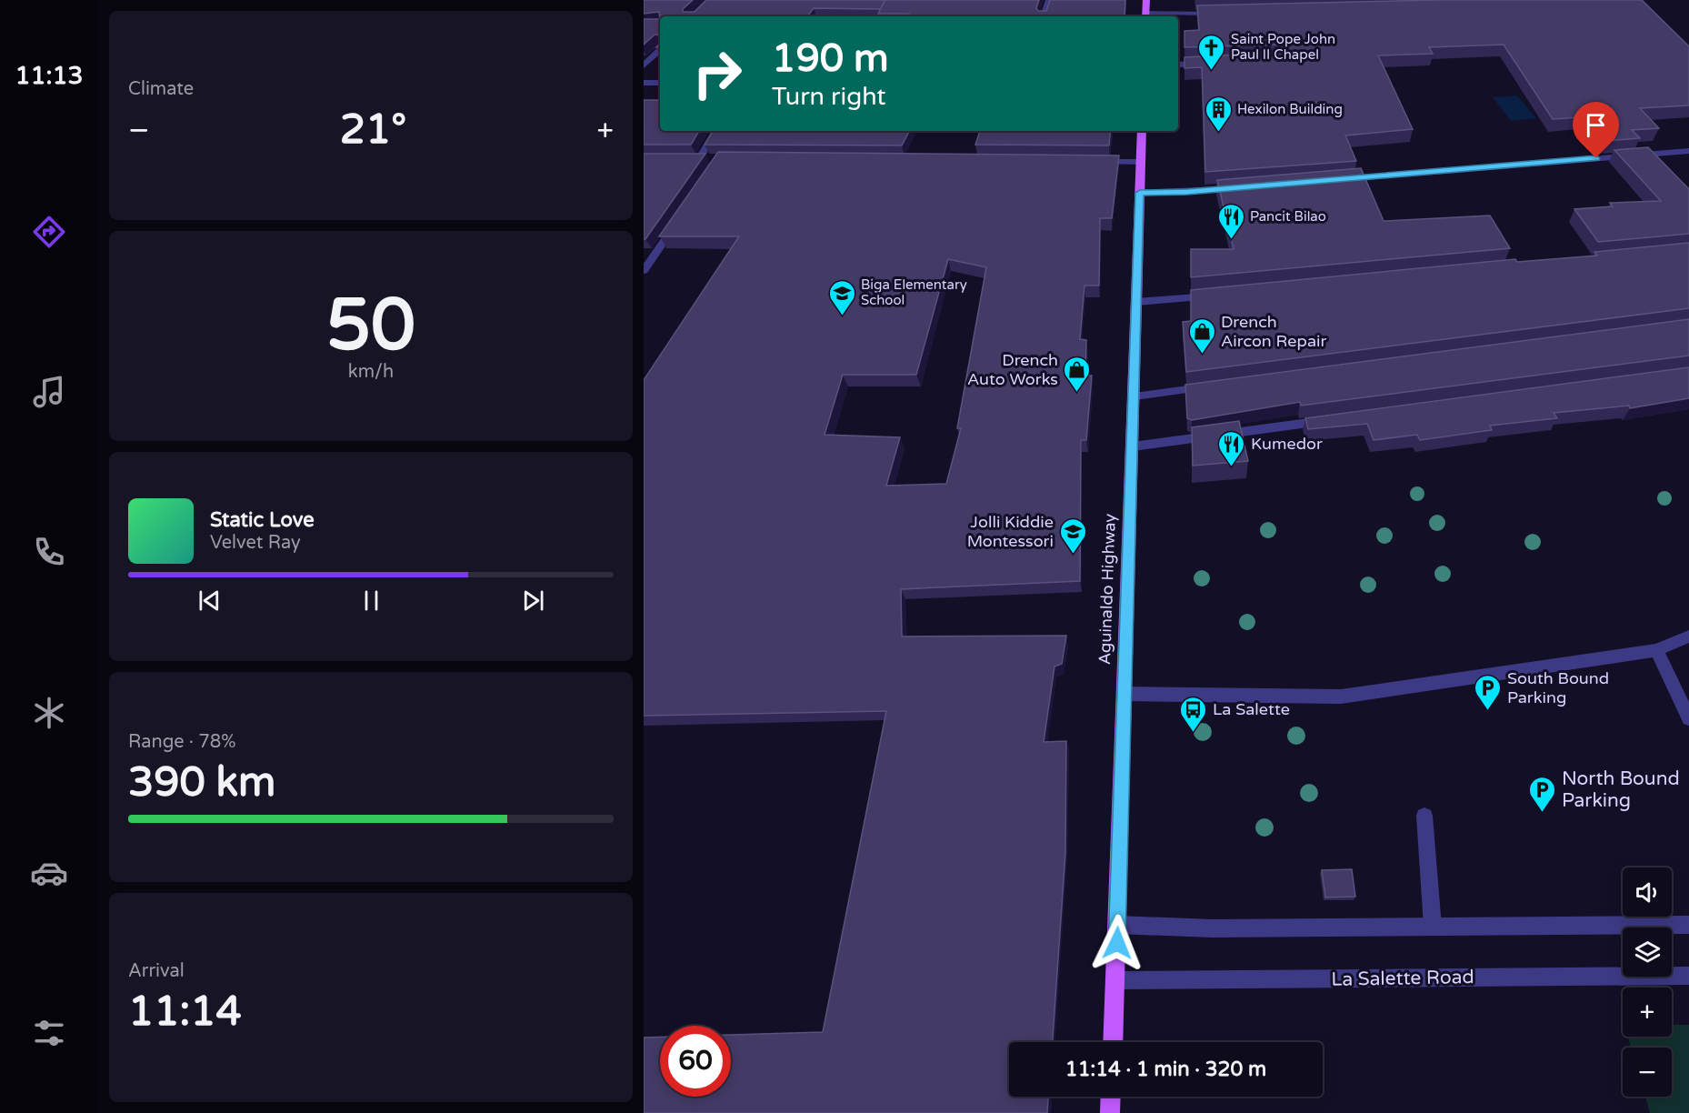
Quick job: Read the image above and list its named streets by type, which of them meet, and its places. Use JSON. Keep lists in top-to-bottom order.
{
  "streets": {
    "main road": ["Aguinaldo Highway"],
    "street": ["La Salette Road"]
  },
  "crossings": [
    ["Aguinaldo Highway", "La Salette Road"]
  ],
  "places": {
    "church": ["Saint Pope John Paul II Chapel"],
    "building": ["Hexilon Building"],
    "restaurant": ["Pancit Bilao", "Kumedor"],
    "school or university": ["Biga Elementary School", "Jolli Kiddie Montessori"],
    "shop": ["Drench Aircon Repair", "Drench Auto Works"],
    "parking": ["South Bound Parking", "North Bound Parking"],
    "bus stop": ["La Salette"]
  },
  "page": {
    "tabs": "11:13",
    "tile": [
      "Climate",
      ["50", "km/h"],
      ["Range · 78%", "390 km"],
      ["Arrival", "11:14"]
    ],
    "turn": ["190 m", "Turn right"],
    "heat": ["−", "21°", "+"],
    "song": ["Static Love", "Velvet Ray"],
    "map_buttons": ["+", "−"],
    "limit": "60",
    "trip": "11:14 · 1 min · 320 m"
  }
}
